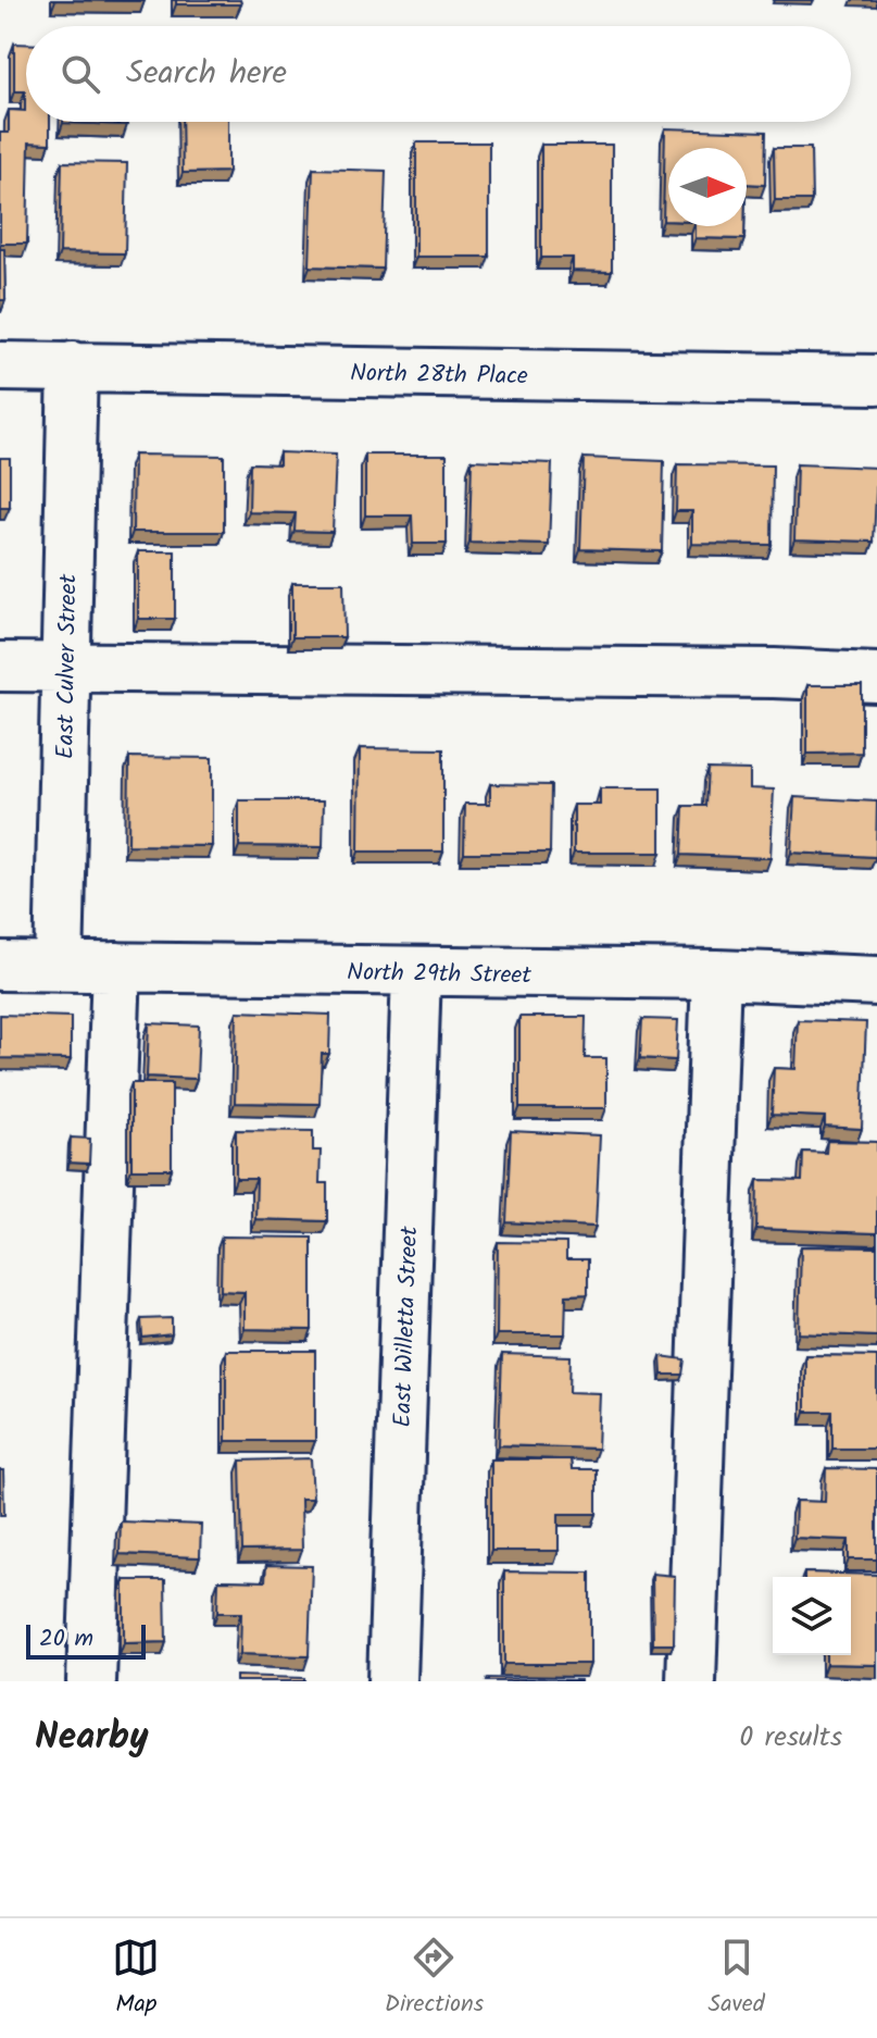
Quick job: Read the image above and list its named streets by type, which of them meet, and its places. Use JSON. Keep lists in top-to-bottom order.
{
  "streets": {
    "street": [
      "North 28th Place",
      "East Culver Street",
      "North 29th Street",
      "East Willetta Street"
    ]
  },
  "crossings": [
    ["North 28th Place", "East Culver Street"],
    ["East Culver Street", "North 29th Street"],
    ["North 29th Street", "East Willetta Street"]
  ],
  "scale_bar": "20 m",
  "north": "right",
  "page": {
    "search": "Search here",
    "scale": "20 m",
    "heading": ["Nearby", "0 results"],
    "nav": ["Map", "Directions", "Saved"]
  }
}
